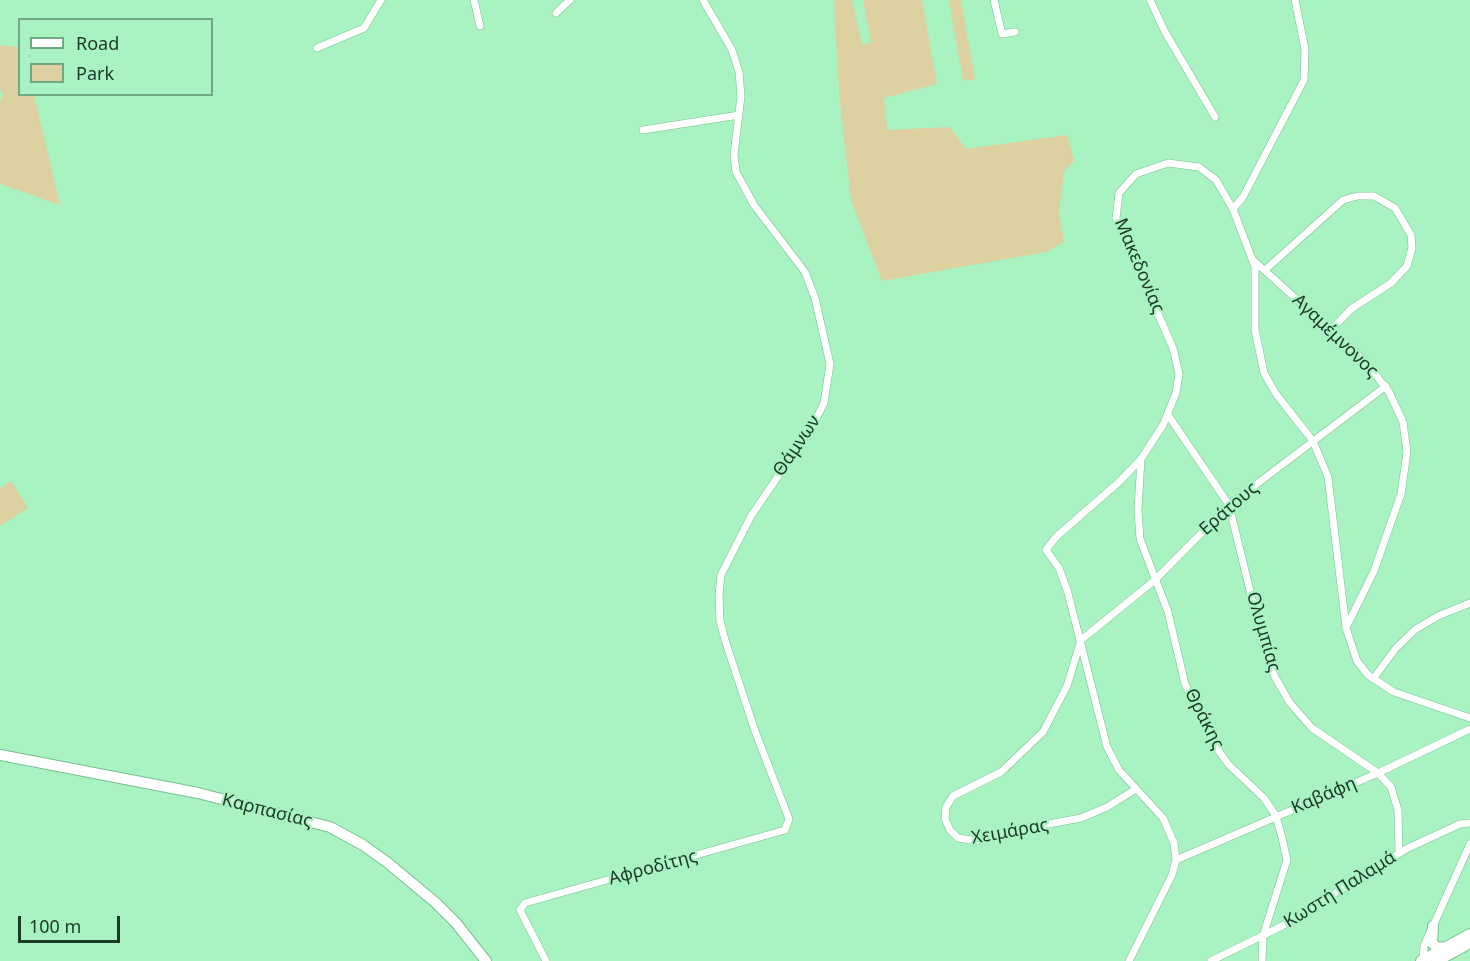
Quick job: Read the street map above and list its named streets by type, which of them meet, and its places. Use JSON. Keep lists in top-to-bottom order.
{
  "streets": {
    "street": [
      "Μακεδονίας",
      "Αγαμέμνονος",
      "Θάμνων",
      "Εράτους",
      "Ολυμπίας",
      "Θράκης",
      "Καβάφη",
      "Καρπασίας",
      "Χειμάρας",
      "Αφροδίτης",
      "Κωστή Παλαμά"
    ]
  },
  "crossings": [
    ["Μακεδονίας", "Αγαμέμνονος"],
    ["Μακεδονίας", "Εράτους"],
    ["Μακεδονίας", "Ολυμπίας"],
    ["Μακεδονίας", "Θράκης"],
    ["Μακεδονίας", "Καβάφη"],
    ["Μακεδονίας", "Χειμάρας"],
    ["Αγαμέμνονος", "Εράτους"],
    ["Θάμνων", "Αφροδίτης"],
    ["Εράτους", "Ολυμπίας"],
    ["Εράτους", "Θράκης"],
    ["Εράτους", "Χειμάρας"],
    ["Ολυμπίας", "Καβάφη"],
    ["Ολυμπίας", "Κωστή Παλαμά"],
    ["Θράκης", "Καβάφη"],
    ["Θράκης", "Κωστή Παλαμά"]
  ],
  "legend": ["Road", "Park"],
  "scale_bar": "100 m"
}
